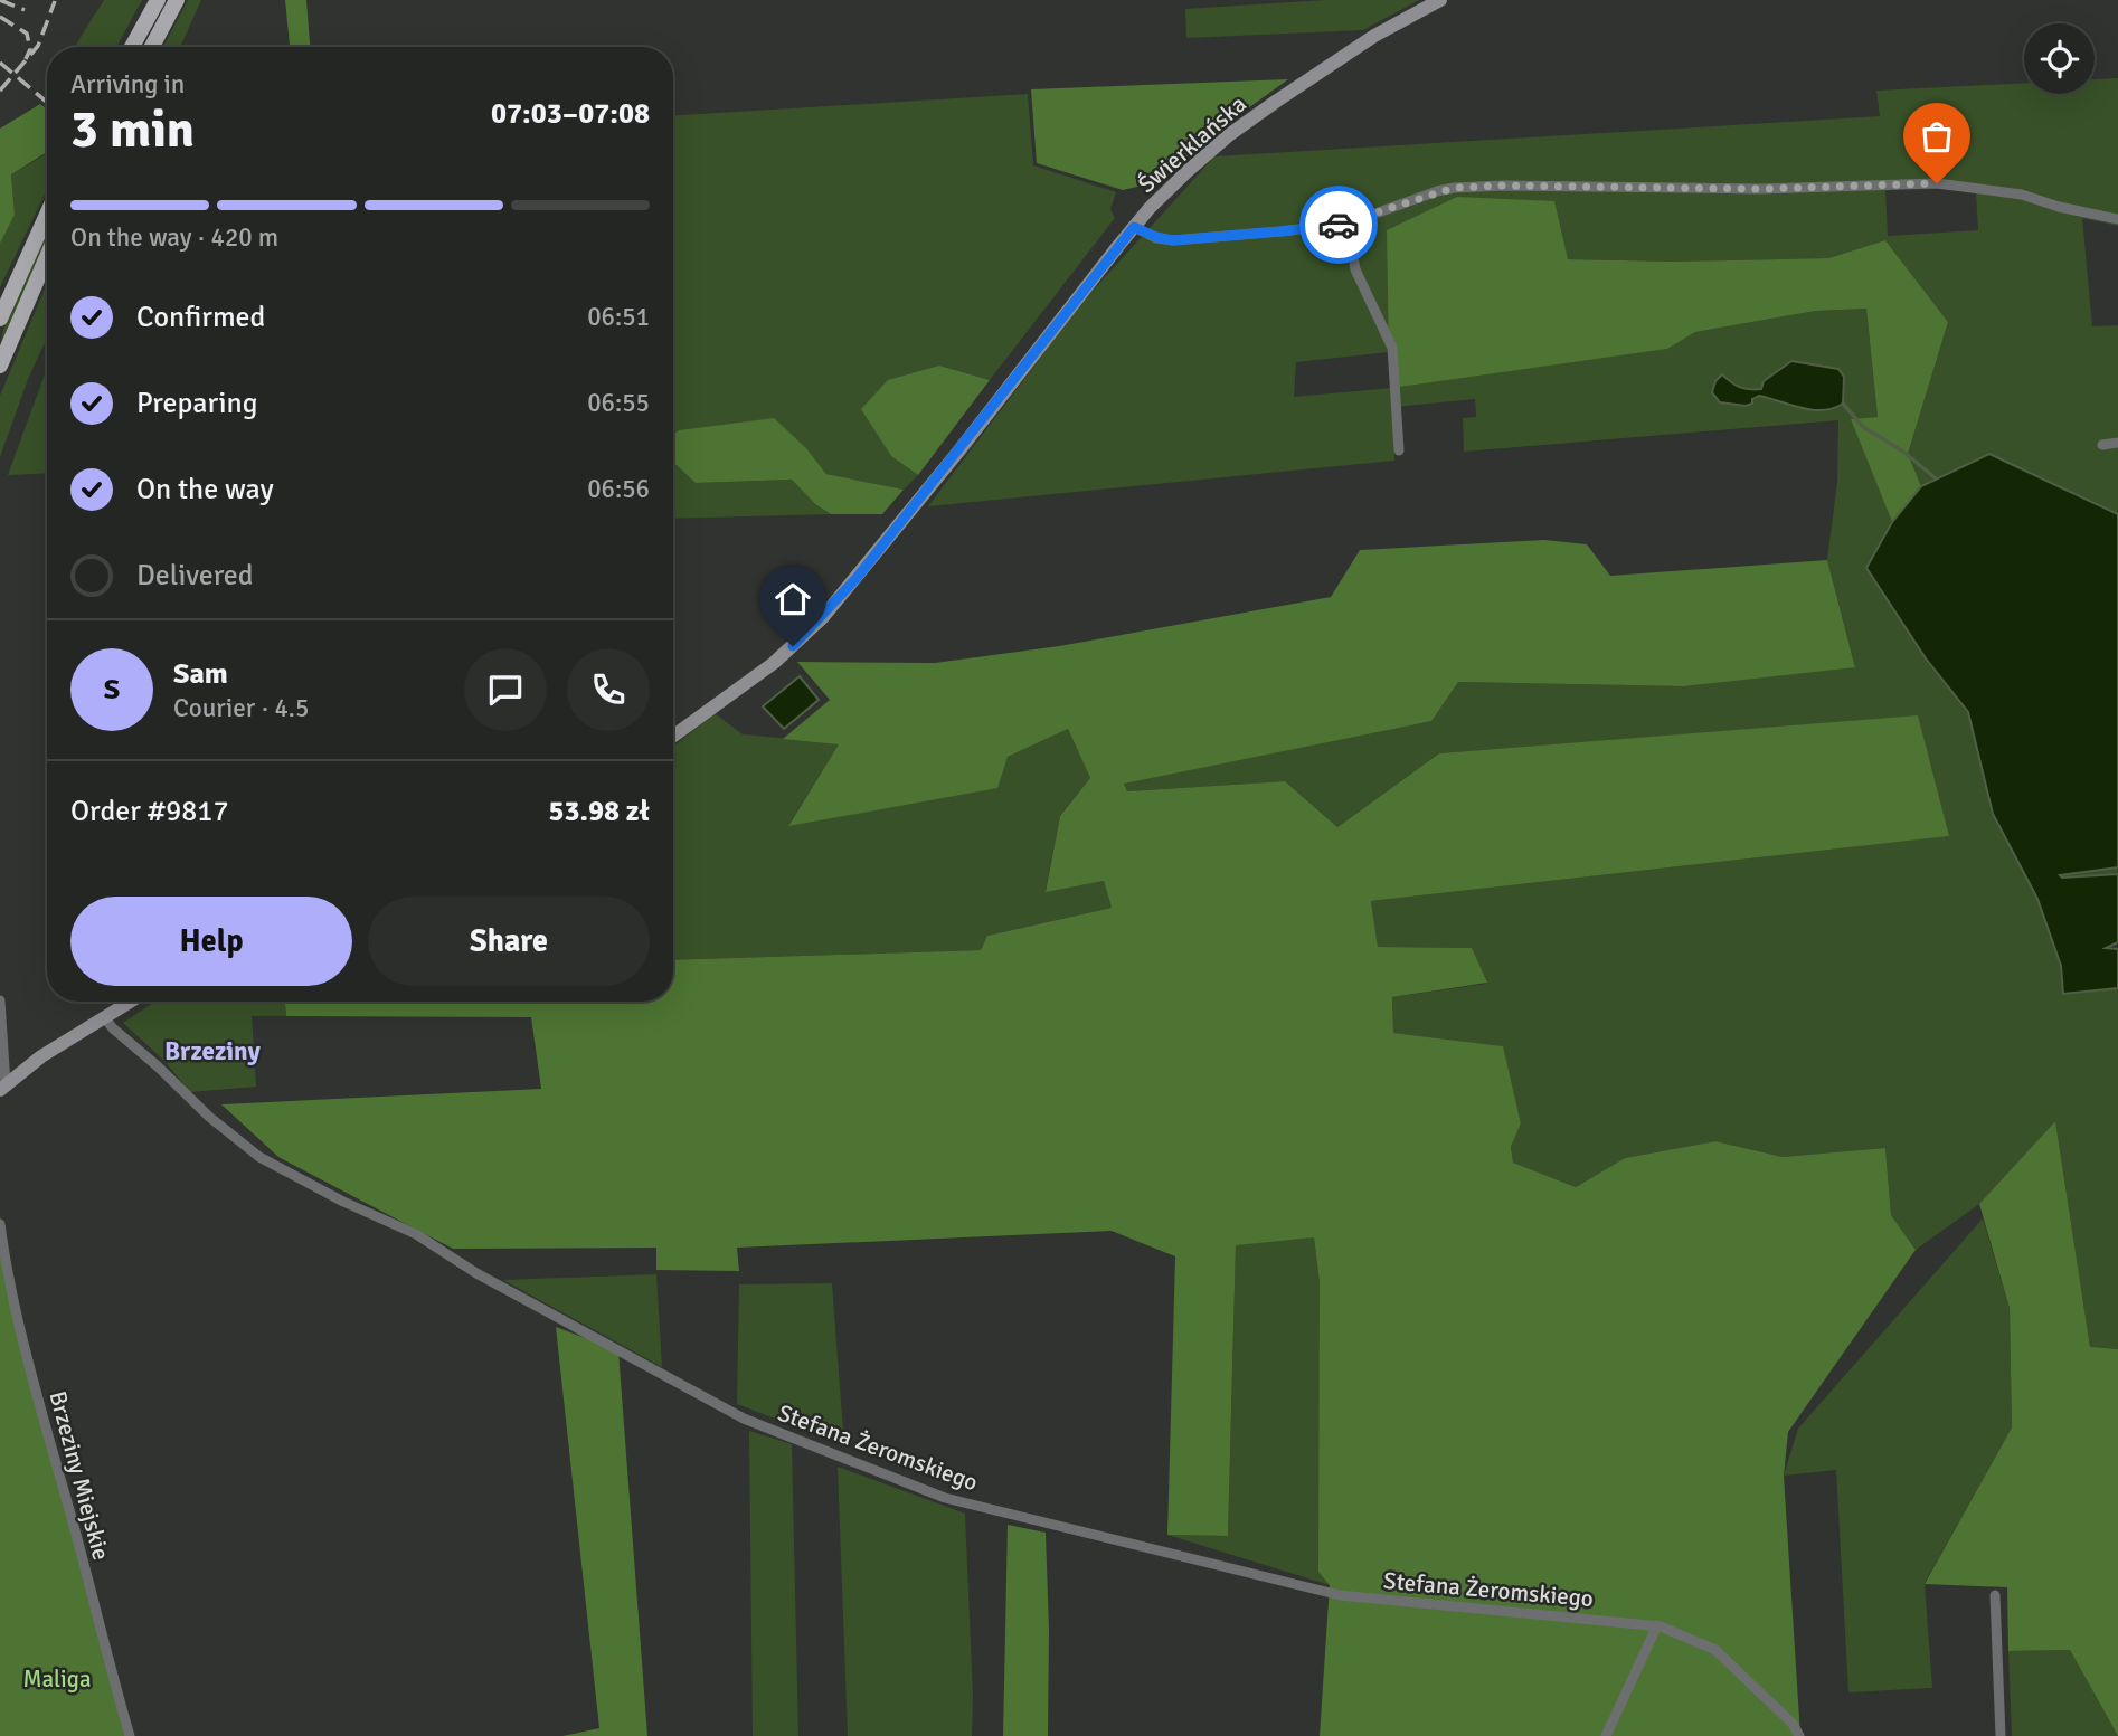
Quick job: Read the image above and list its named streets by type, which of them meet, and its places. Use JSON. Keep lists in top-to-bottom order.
{
  "streets": {
    "street": ["Świerklańska", "Stefana Żeromskiego", "Brzeziny Miejskie"]
  },
  "districts": ["Brzeziny"],
  "parks": ["Maliga"],
  "page": {
    "heading": ["3 min", "Arriving in", "07:03–07:08"],
    "panel": [
      "Sam",
      "Courier · 4.5",
      "Order #9817",
      "53.98 zł"
    ],
    "bar": "On the way · 420 m",
    "list": [
      ["Confirmed", "06:51"],
      ["Preparing", "06:55"],
      ["On the way", "06:56"],
      "Delivered"
    ],
    "round": "S",
    "buttons": ["Help", "Share"]
  }
}
